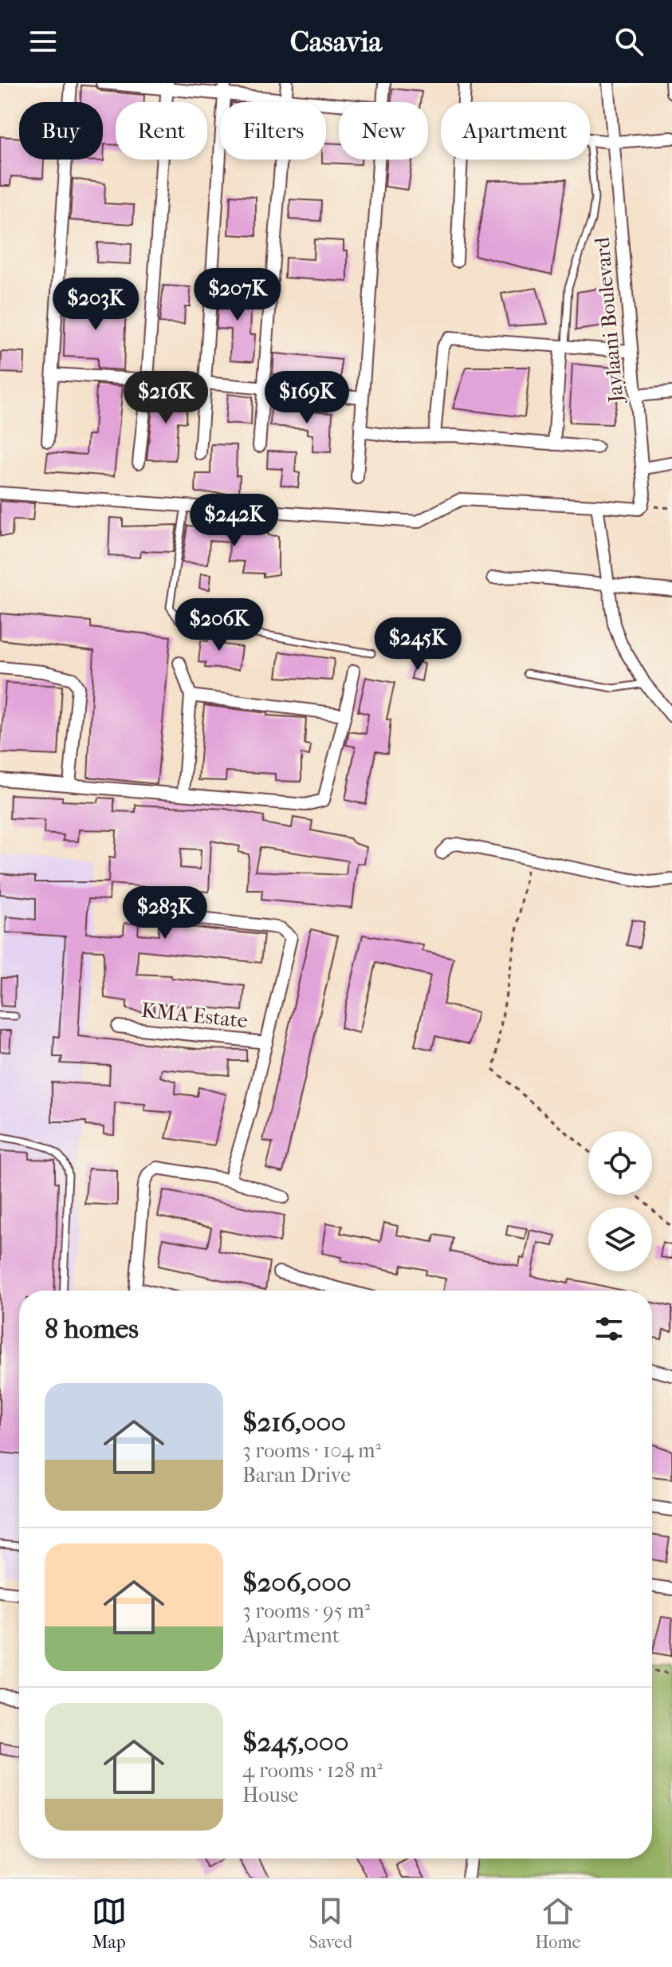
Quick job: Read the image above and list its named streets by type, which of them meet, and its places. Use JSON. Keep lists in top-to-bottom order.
{
  "streets": {
    "street": ["Jaylaani Boulevard", "KMA Estate"]
  },
  "page": {
    "header": "Casavia",
    "chip": [
      "Buy",
      "Rent",
      "Filters",
      "New",
      "Apartment"
    ],
    "price": [
      "$207K",
      "$203K",
      "$216K",
      "$169K",
      "$242K",
      "$206K",
      "$245K",
      "$283K"
    ],
    "heading": "8 homes",
    "list": [
      {
        "name": "$216,000",
        "note": "3 rooms · 104 m² · Baran Drive"
      },
      {
        "name": "$206,000",
        "note": "3 rooms · 95 m² · Apartment"
      },
      {
        "name": "$245,000",
        "note": "4 rooms · 128 m² · House"
      }
    ],
    "tabs": ["Map", "Saved", "Home"]
  }
}
